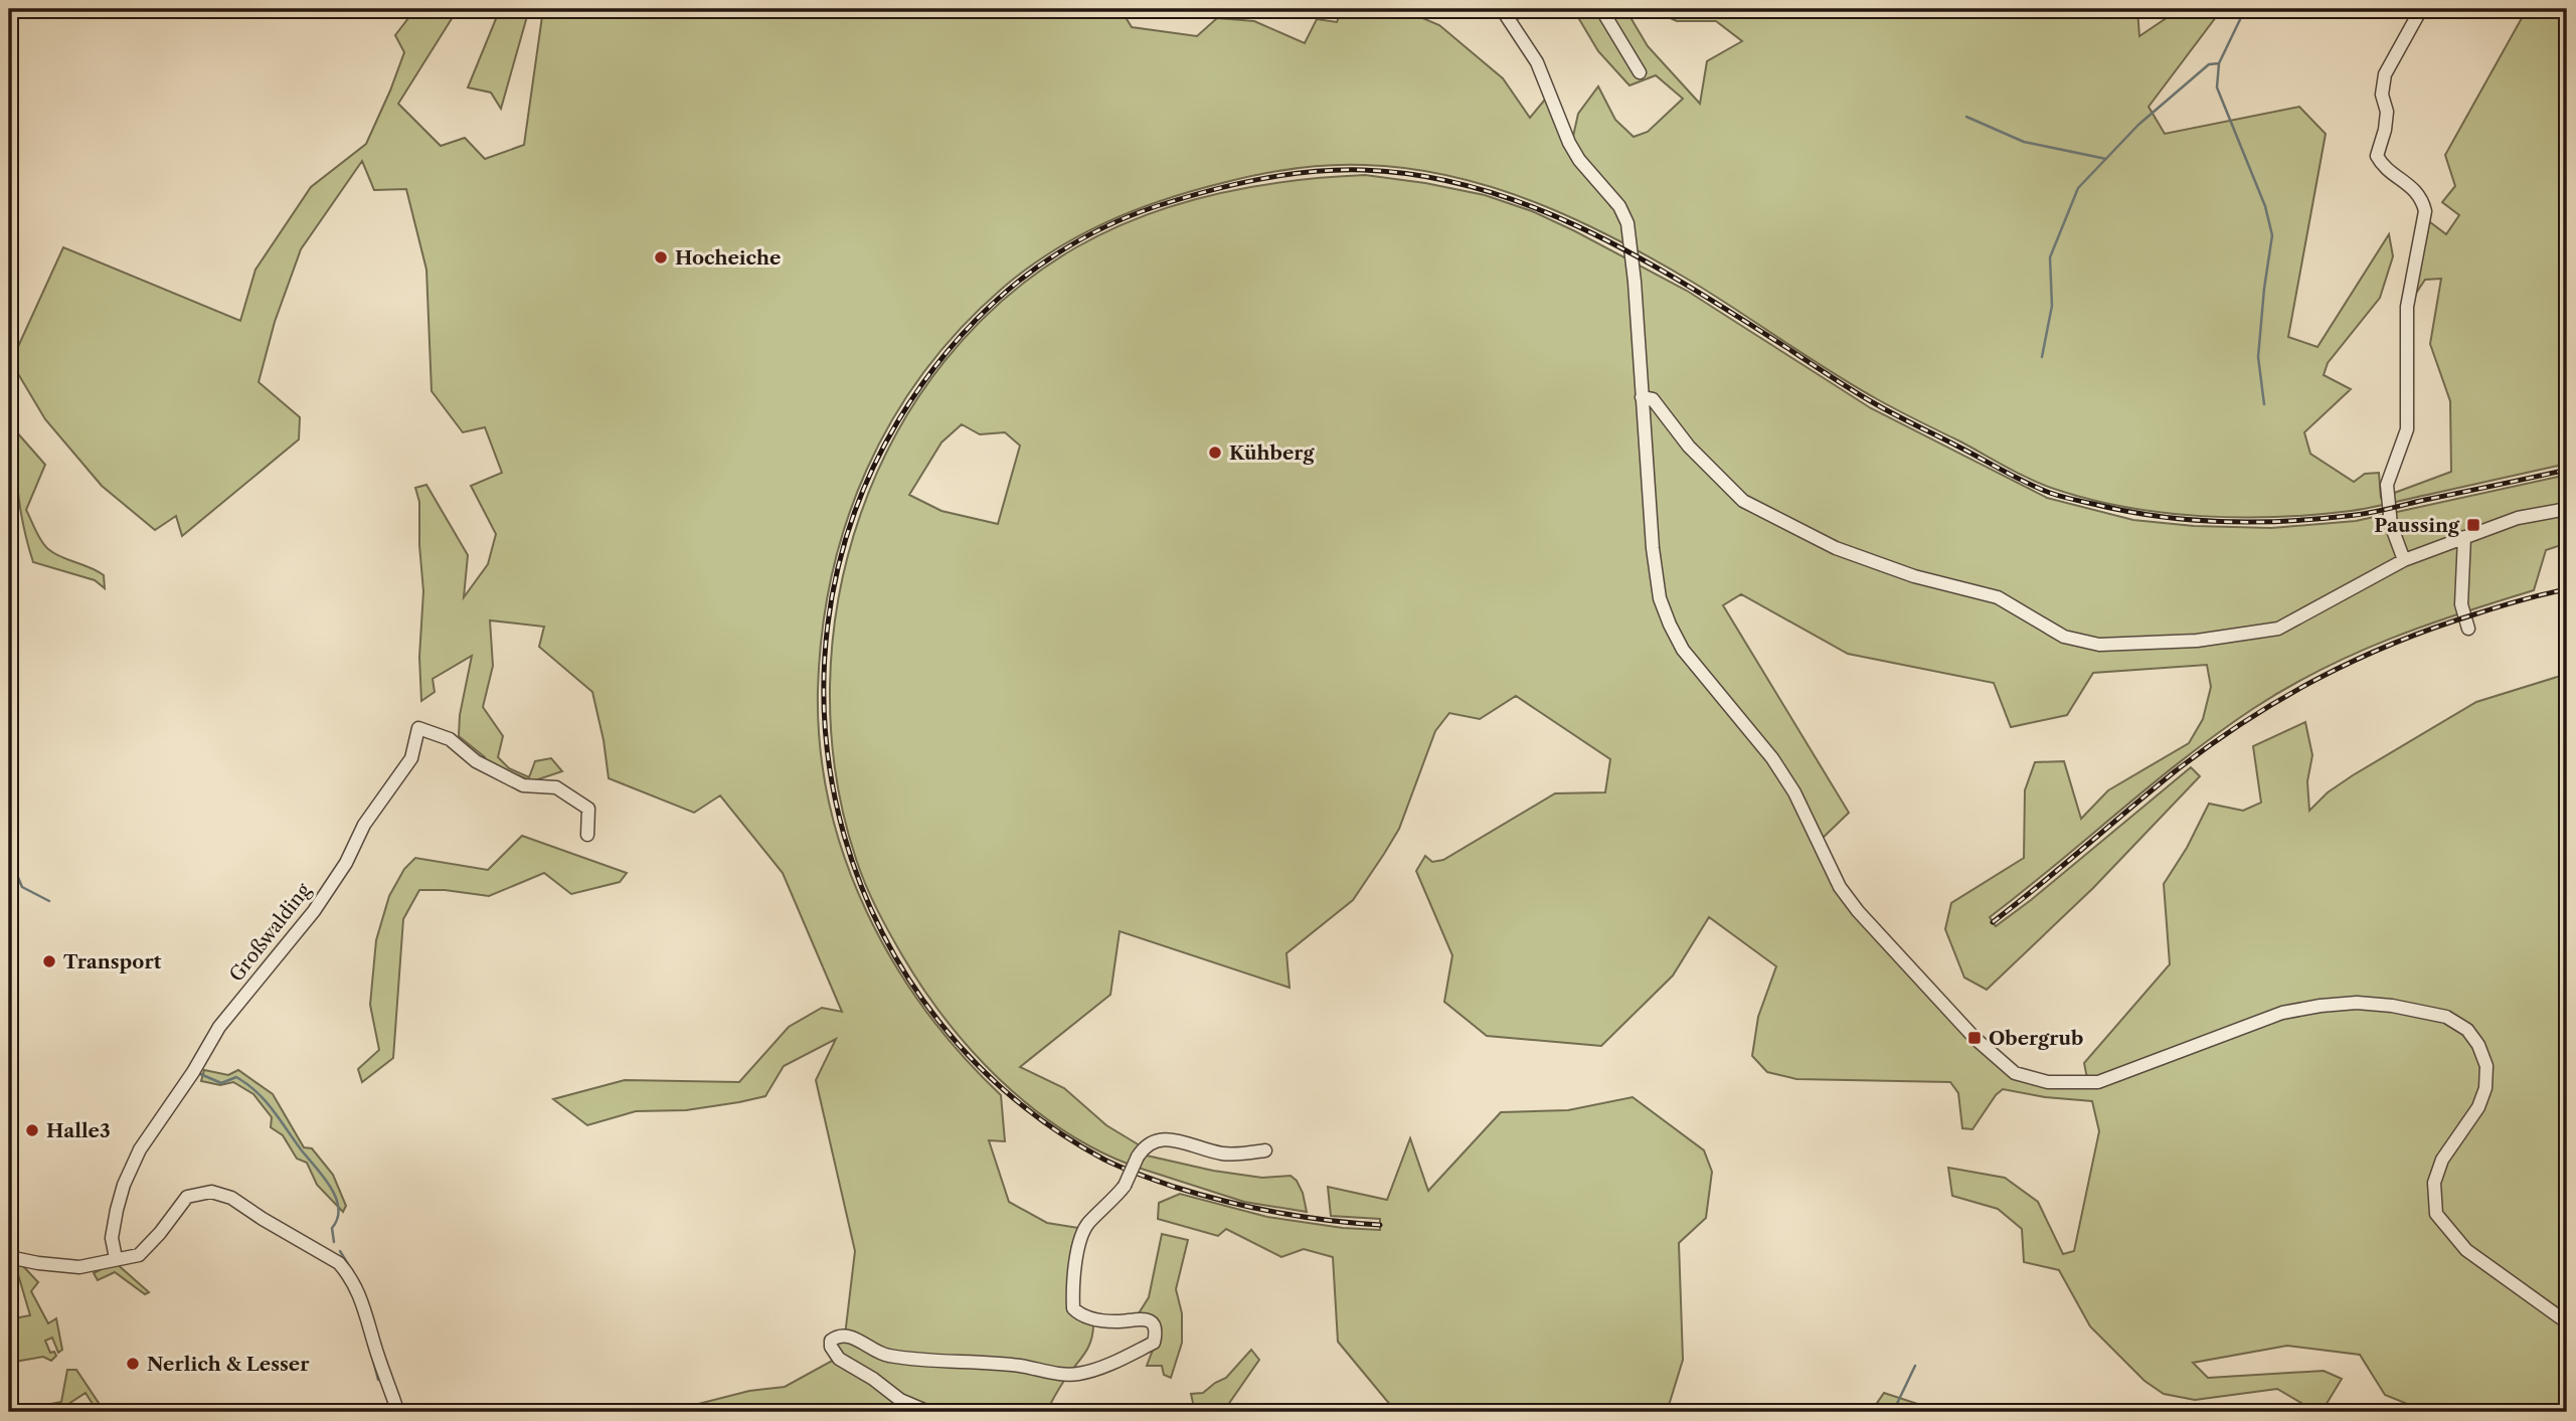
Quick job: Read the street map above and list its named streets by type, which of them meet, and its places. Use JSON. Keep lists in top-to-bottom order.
{
  "streets": {
    "street": ["Großwalding"]
  },
  "places": {
    "other": [
      "Hocheiche",
      "Kühberg",
      "Transport",
      "Halle3",
      "Nerlich & Lesser"
    ],
    "transit": ["Paussing", "Obergrub"]
  }
}
